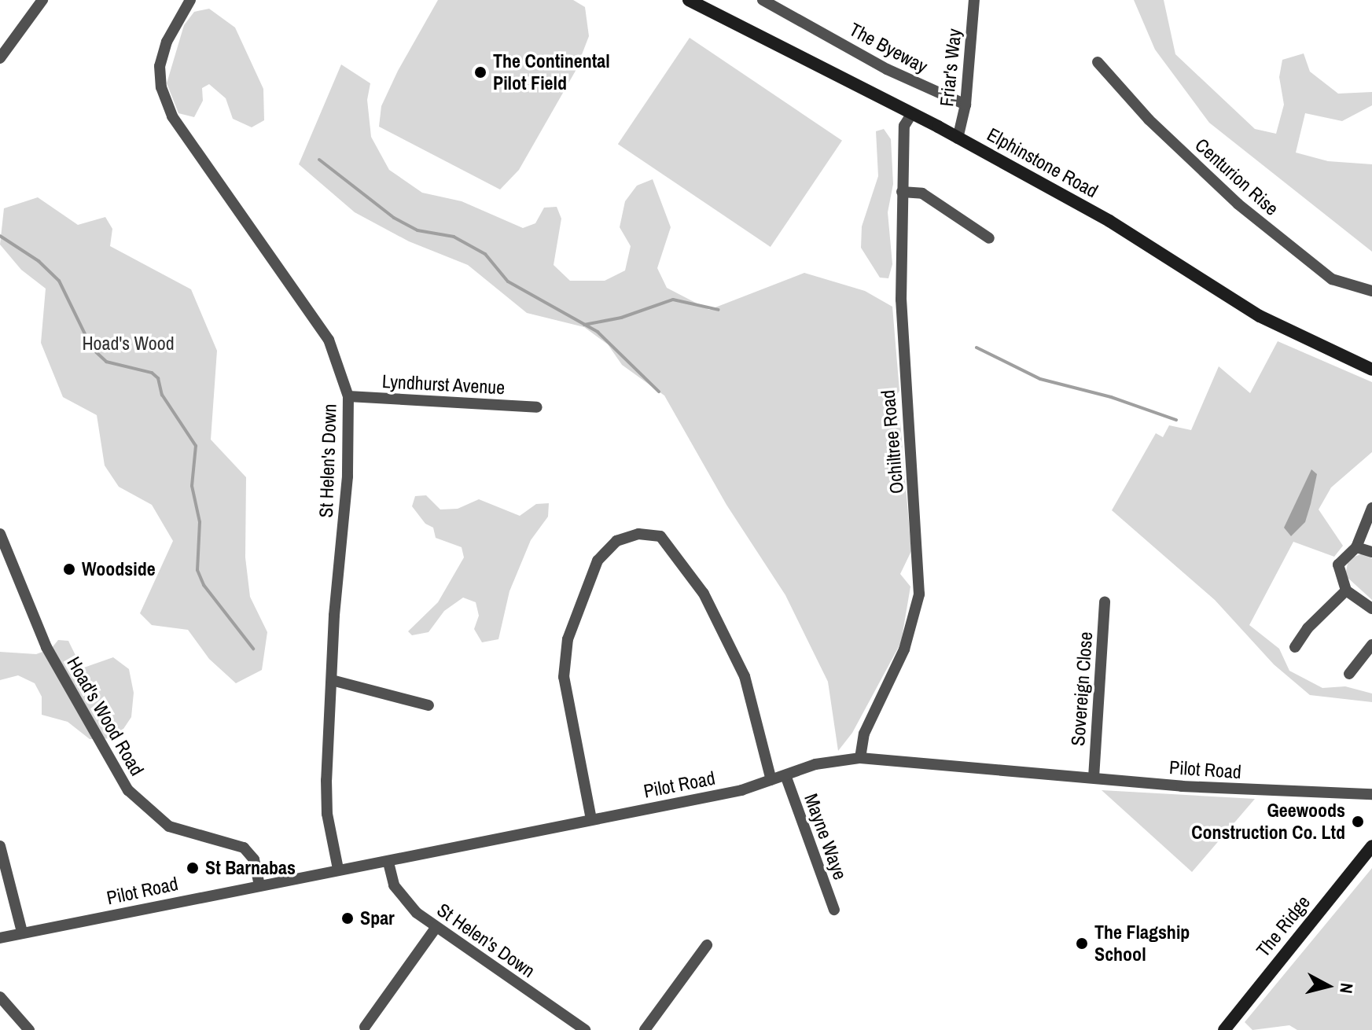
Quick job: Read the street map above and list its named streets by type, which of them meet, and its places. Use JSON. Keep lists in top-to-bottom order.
{
  "streets": {
    "street": [
      "The Byeway",
      "Friar's Way",
      "Elphinstone Road",
      "Centurion Rise",
      "Lyndhurst Avenue",
      "Ochiltree Road",
      "St Helen's Down",
      "Sovereign Close",
      "Hoad's Wood Road",
      "Pilot Road",
      "Mayne Waye",
      "The Ridge"
    ]
  },
  "crossings": [
    ["The Byeway", "Friar's Way"],
    ["Friar's Way", "Elphinstone Road"],
    ["Elphinstone Road", "Ochiltree Road"],
    ["Lyndhurst Avenue", "St Helen's Down"],
    ["Ochiltree Road", "Pilot Road"],
    ["St Helen's Down", "Pilot Road"],
    ["Sovereign Close", "Pilot Road"],
    ["Hoad's Wood Road", "Pilot Road"],
    ["Pilot Road", "Mayne Waye"]
  ],
  "parks": ["Hoad's Wood"],
  "places": [
    "The Continental Pilot Field",
    "Woodside",
    "Geewoods Construction Co. Ltd",
    "St Barnabas",
    "Spar",
    "The Flagship School"
  ],
  "north": "right"
}
